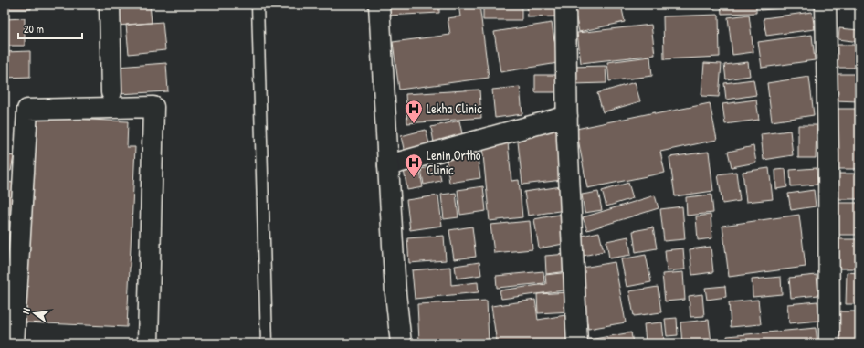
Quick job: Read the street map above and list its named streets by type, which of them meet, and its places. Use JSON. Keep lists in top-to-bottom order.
{
  "places": {
    "hospital": ["Lekha Clinic", "Lenin Ortho Clinic"]
  },
  "scale_bar": "20 m",
  "north": "left"
}
